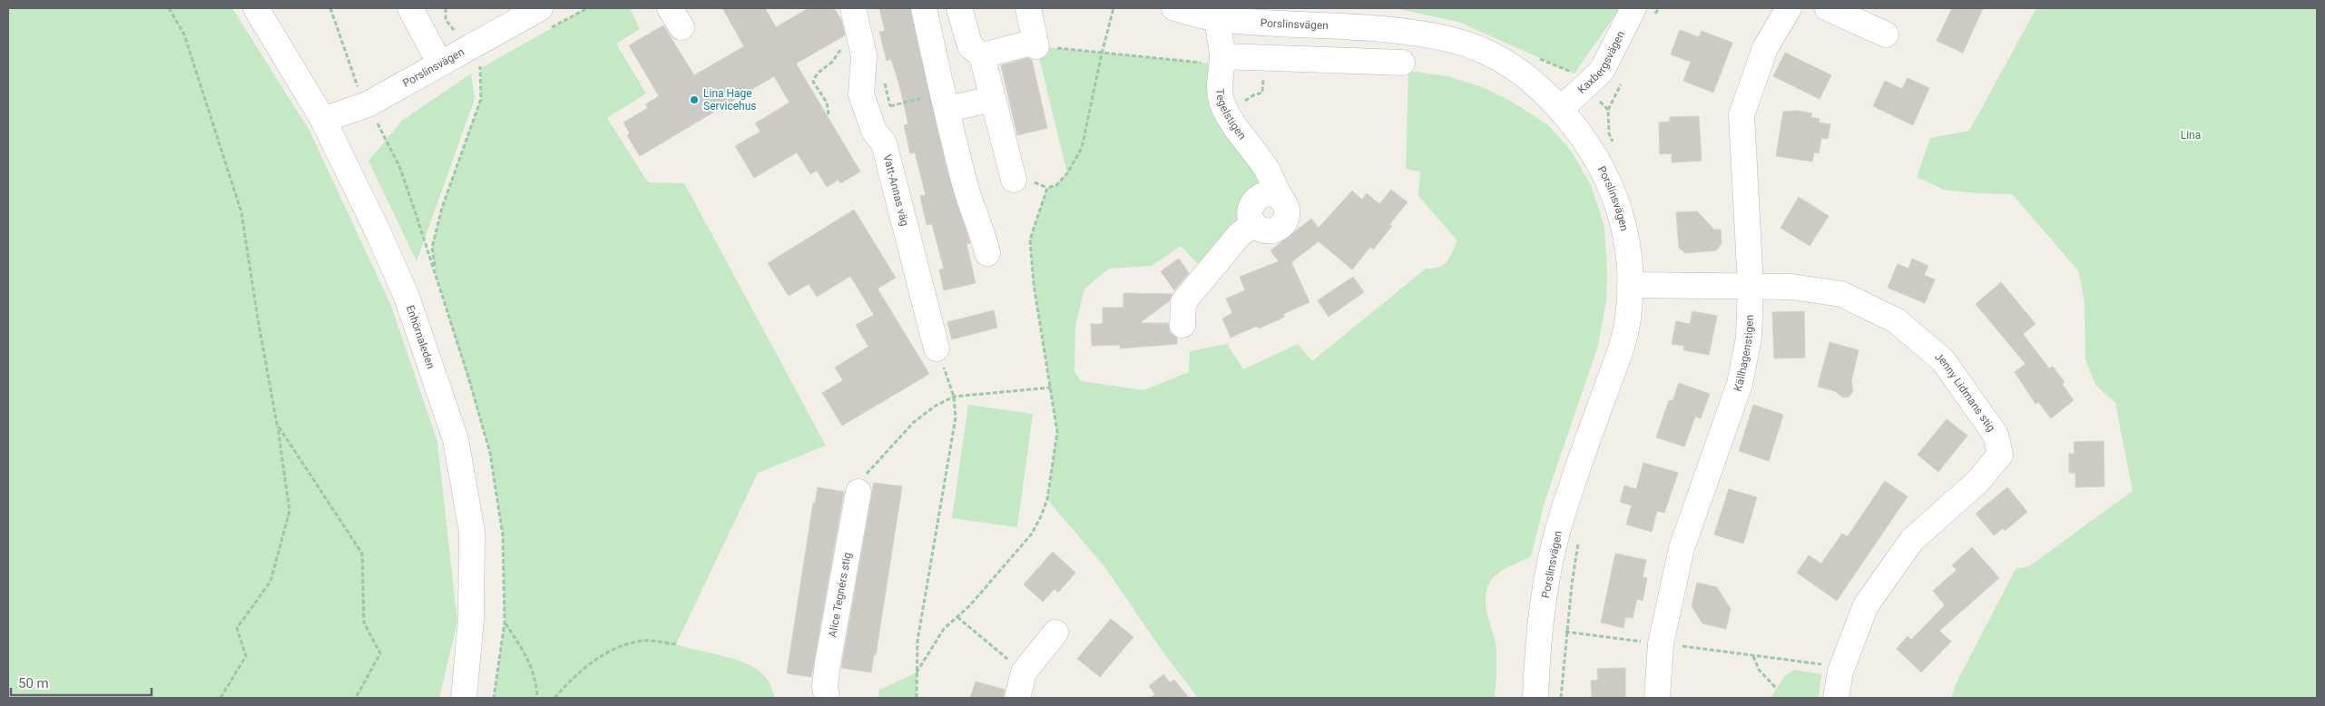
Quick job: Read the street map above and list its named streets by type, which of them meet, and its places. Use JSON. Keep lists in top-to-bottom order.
{
  "streets": {
    "street": [
      "Porslinsvägen",
      "Kaxbergsvägen",
      "Tegelstigen",
      "Vatt-Annas väg",
      "Enhörnaleden",
      "Källhagenstigen",
      "Jenny Lidmans stig",
      "Alice Tegnérs stig"
    ]
  },
  "crossings": [
    ["Porslinsvägen", "Kaxbergsvägen"],
    ["Porslinsvägen", "Tegelstigen"],
    ["Porslinsvägen", "Enhörnaleden"],
    ["Porslinsvägen", "Jenny Lidmans stig"],
    ["Källhagenstigen", "Jenny Lidmans stig"]
  ],
  "parks": ["Lina"],
  "places": ["Lina Hage Servicehus"],
  "scale_bar": "50 m"
}
